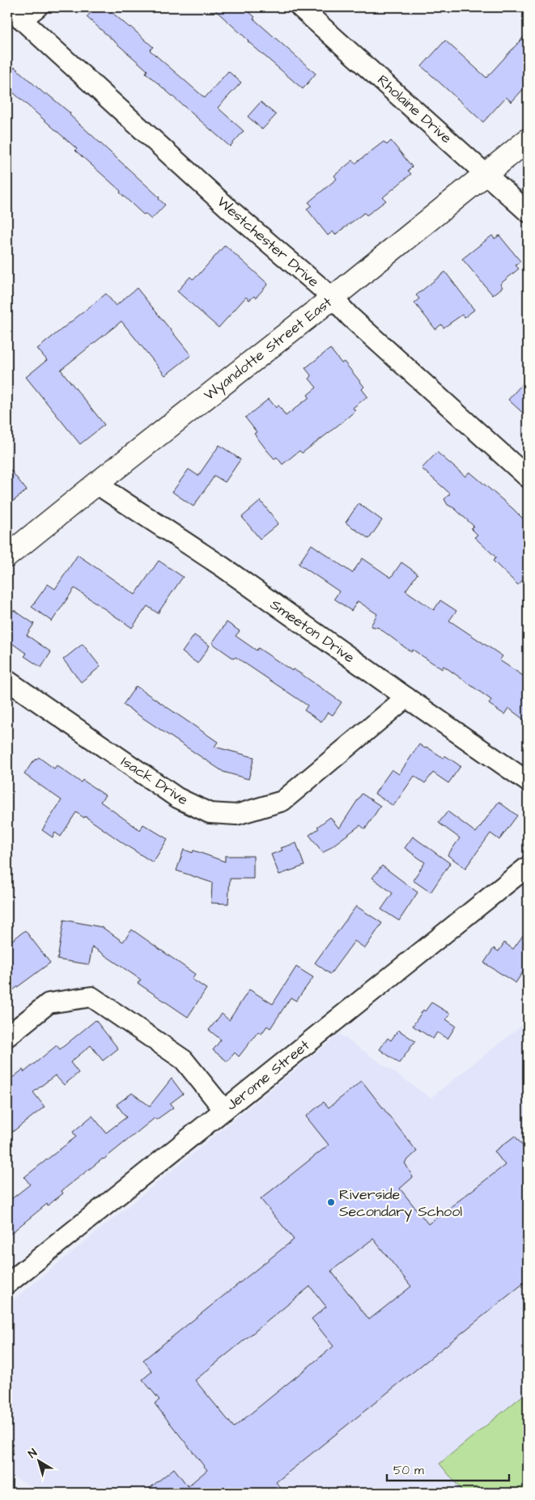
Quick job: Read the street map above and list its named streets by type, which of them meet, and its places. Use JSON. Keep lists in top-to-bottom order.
{
  "streets": {
    "street": [
      "Rholaine Drive",
      "Westchester Drive",
      "Wyandotte Street East",
      "Smeeton Drive",
      "Isack Drive",
      "Jerome Street"
    ]
  },
  "crossings": [
    ["Rholaine Drive", "Wyandotte Street East"],
    ["Westchester Drive", "Wyandotte Street East"],
    ["Wyandotte Street East", "Smeeton Drive"],
    ["Smeeton Drive", "Isack Drive"]
  ],
  "places": ["Riverside Secondary School"],
  "scale_bar": "50 m",
  "north": "top left"
}
